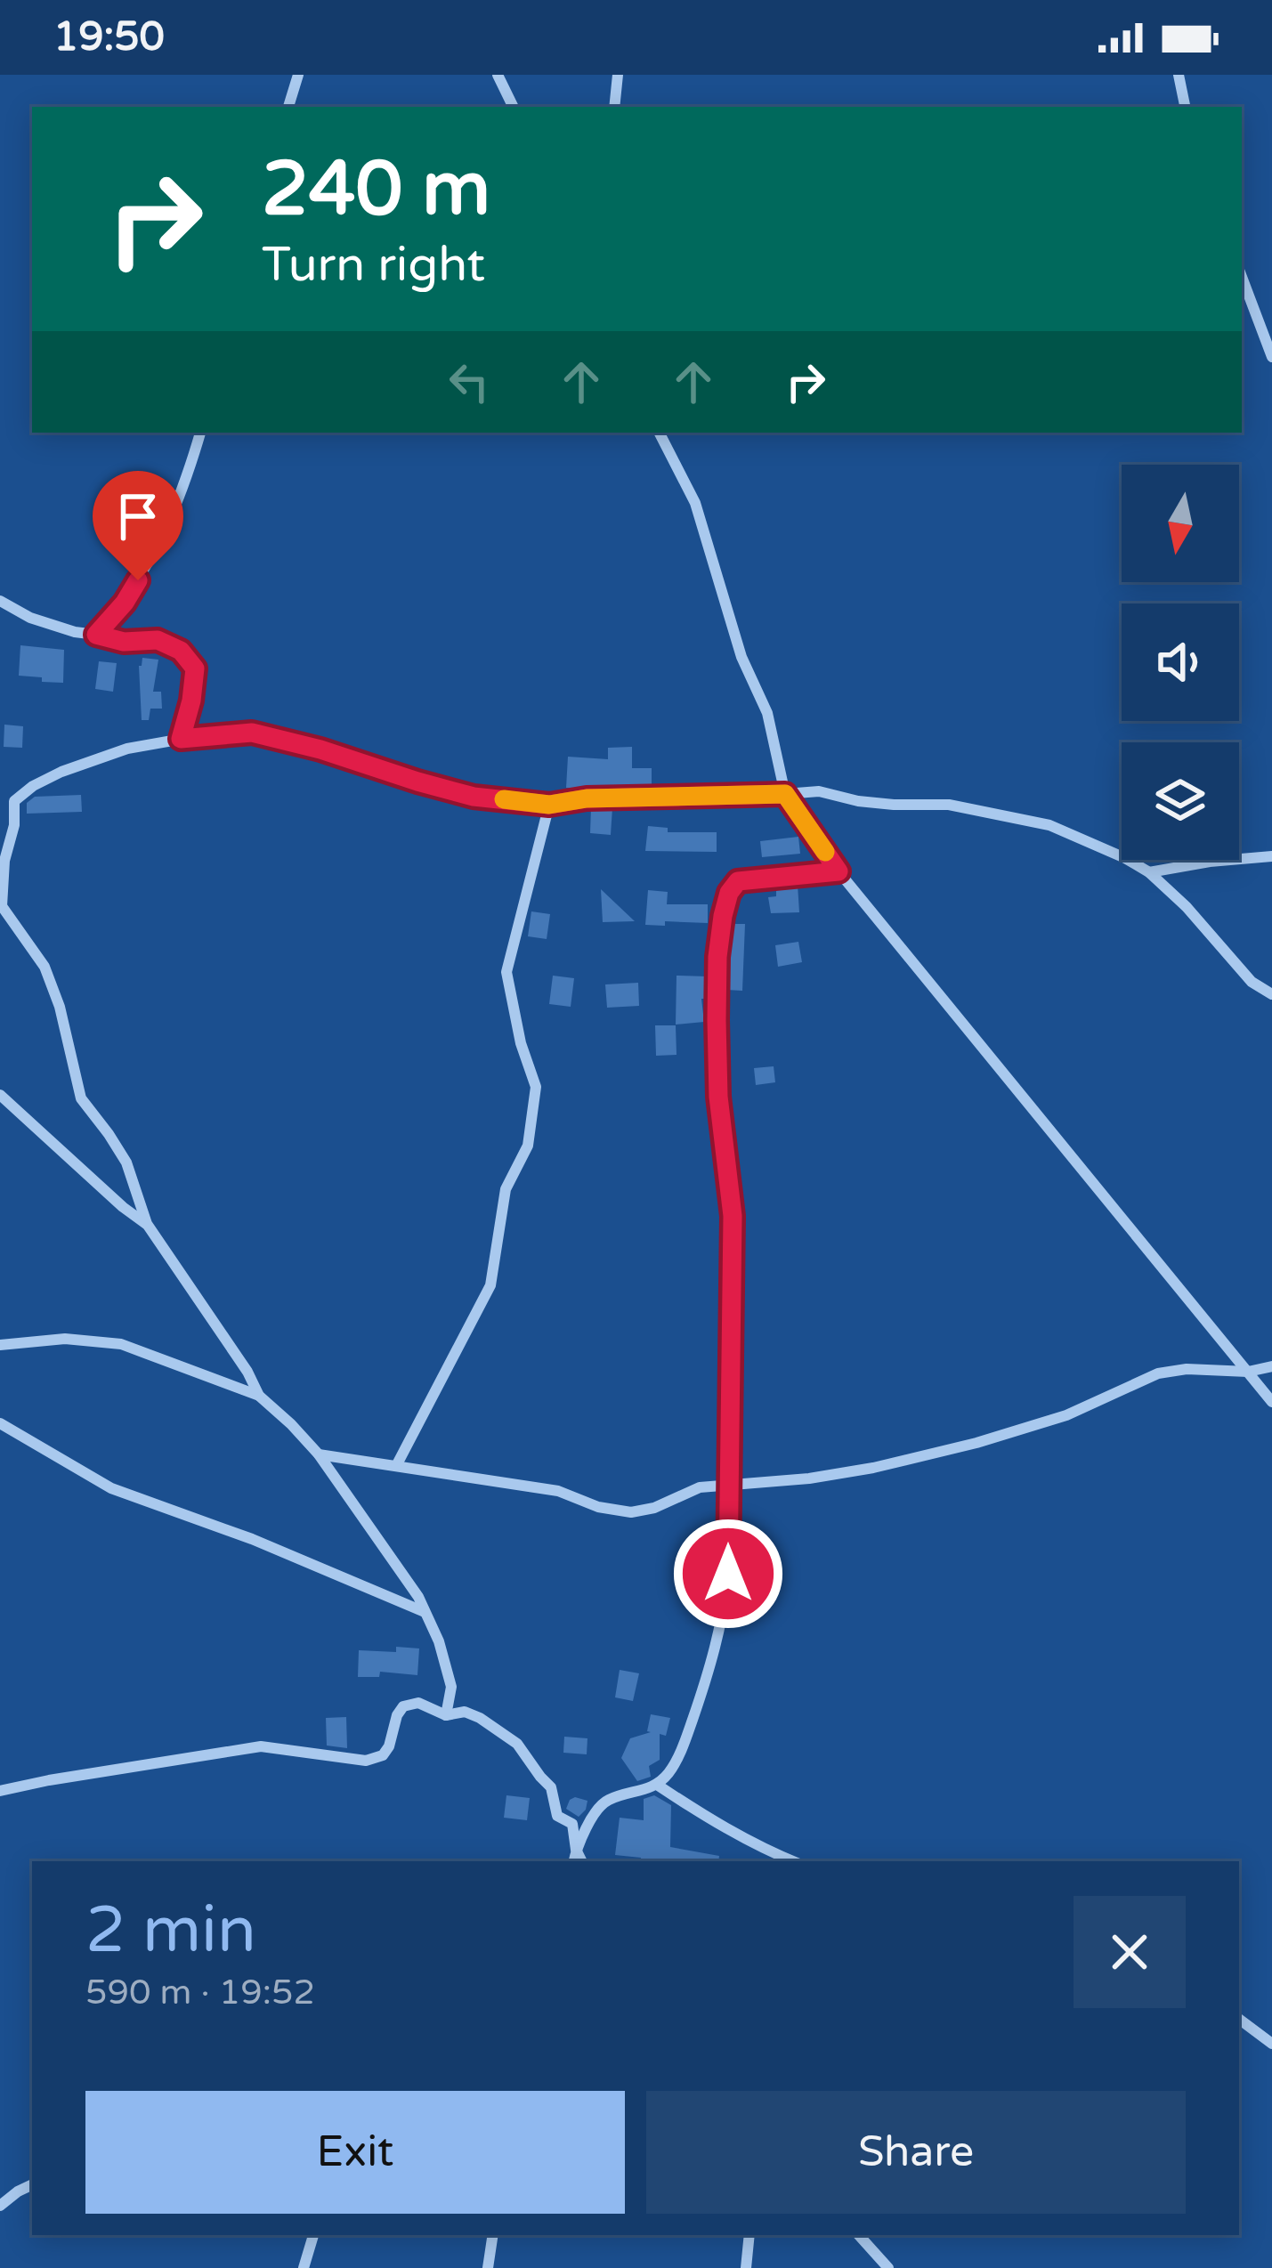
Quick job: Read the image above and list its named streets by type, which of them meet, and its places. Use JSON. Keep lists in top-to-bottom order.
{
  "north": "bottom",
  "page": {
    "status": "19:50",
    "turn": ["240 m", "Turn right"],
    "heading": ["2 min", "590 m · 19:52"],
    "buttons": ["Exit", "Share"]
  }
}
